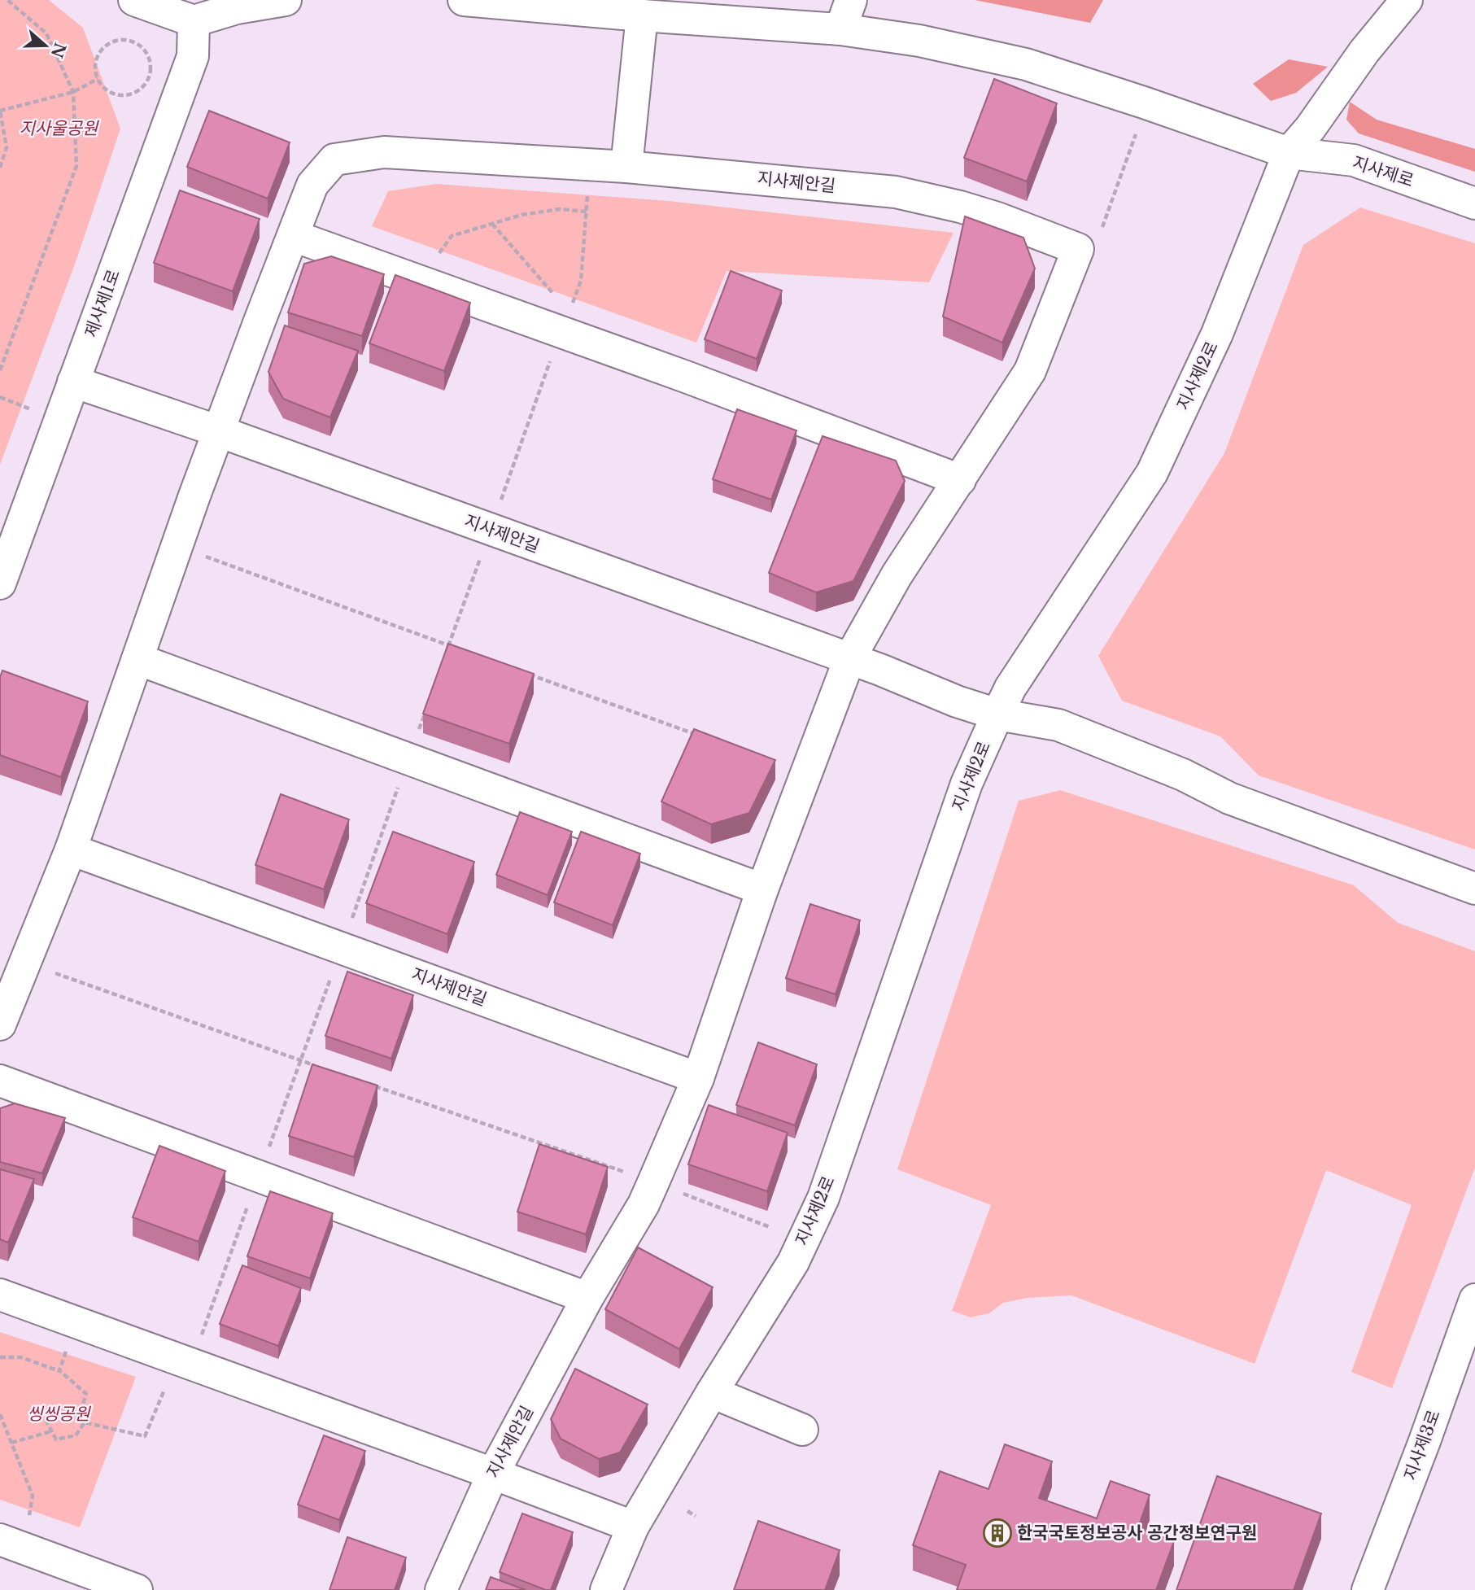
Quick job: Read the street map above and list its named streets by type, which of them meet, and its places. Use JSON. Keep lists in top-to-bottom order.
{
  "streets": {
    "street": [
      "지사제로",
      "지사제안길",
      "제사제1로",
      "지사제2로",
      "지사제3로"
    ]
  },
  "crossings": [
    ["지사제로", "지사제2로"]
  ],
  "parks": ["지사울공원", "씽씽공원"],
  "places": {
    "building": ["한국국토정보공사 공간정보연구원"]
  },
  "north": "right"
}
